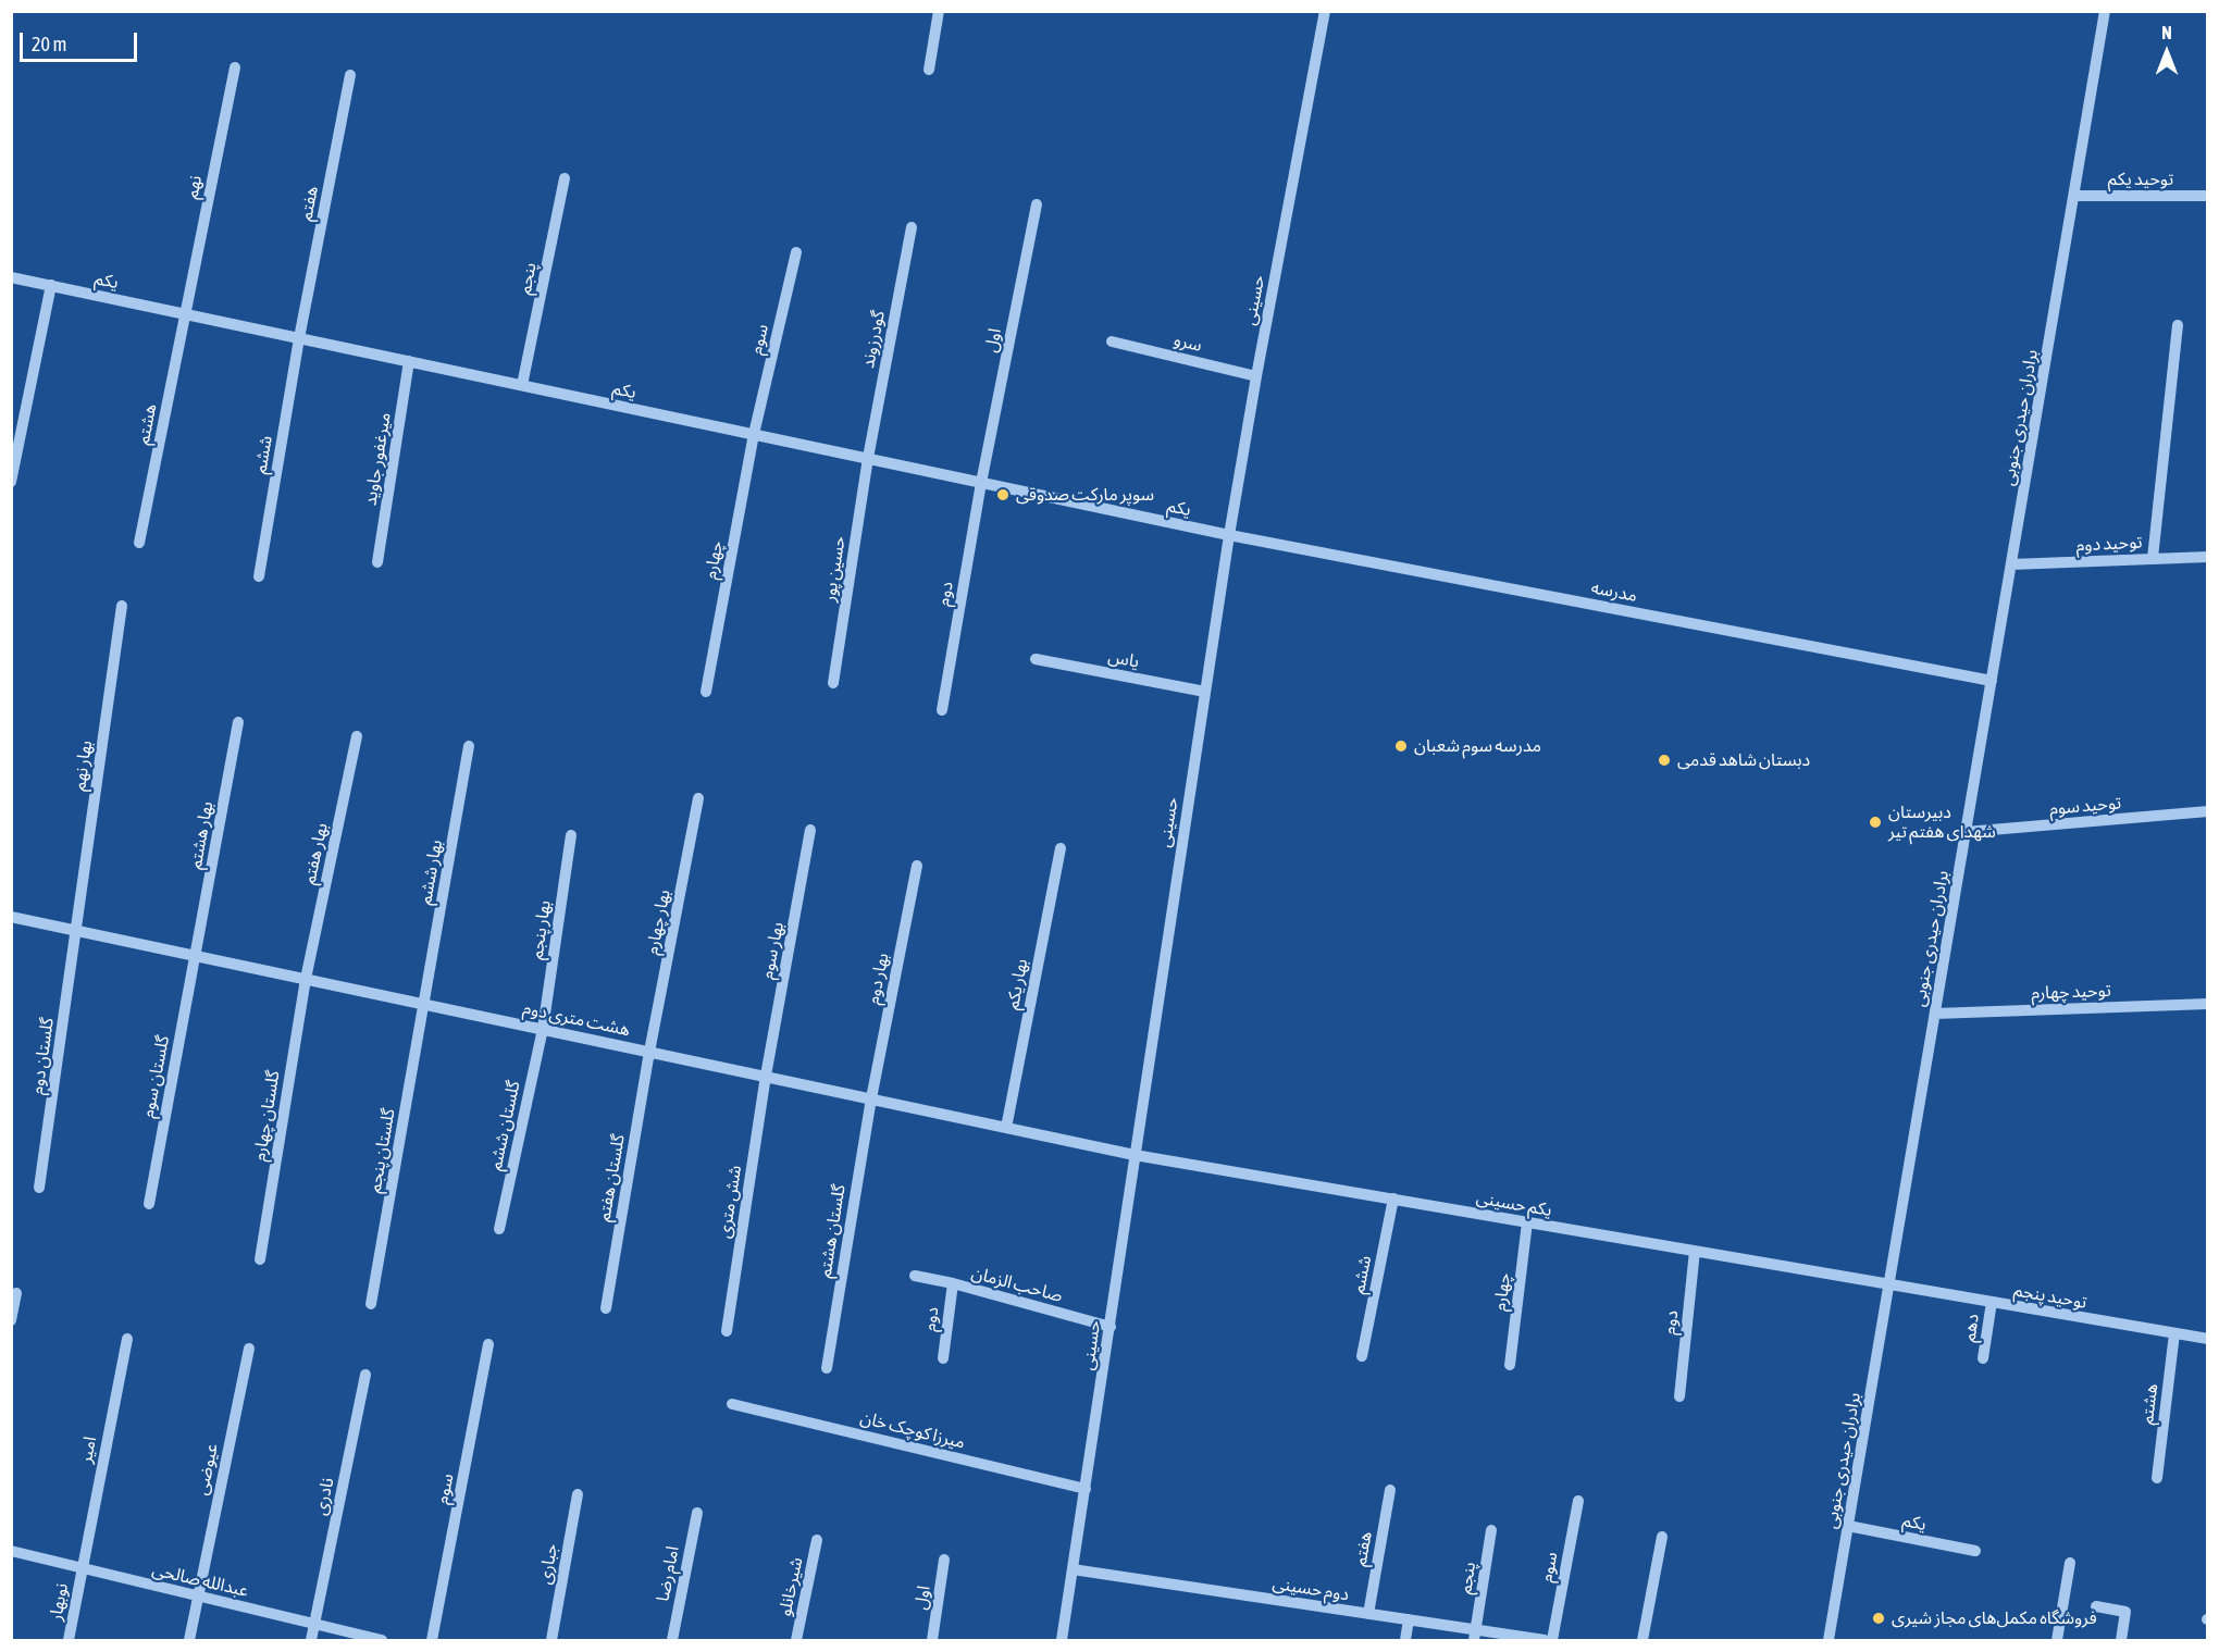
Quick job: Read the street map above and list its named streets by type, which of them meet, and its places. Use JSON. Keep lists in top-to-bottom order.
{
  "streets": {
    "street": [
      "توحید یکم",
      "نهم",
      "هفتم",
      "پنجم",
      "یکم",
      "حسینی",
      "سوم",
      "گودرزوند",
      "اول",
      "سرو",
      "برادران حیدری جنوبی",
      "هشتم",
      "ششم",
      "میرغفور جاوید",
      "توحید دوم",
      "چهارم",
      "حسین پور",
      "مدرسه",
      "دوم",
      "یاس",
      "بهار نهم",
      "توحید سوم",
      "بهار هشتم",
      "بهار هفتم",
      "بهار ششم",
      "بهار چهارم",
      "بهار پنجم",
      "بهار سوم",
      "بهار دوم",
      "بهار یکم",
      "توحید چهارم",
      "هشت متری دوم",
      "گلستان دوم",
      "گلستان سوم",
      "گلستان چهارم",
      "گلستان ششم",
      "گلستان پنجم",
      "گلستان هفتم",
      "شش متری",
      "یکم حسینی",
      "گلستان هشتم",
      "صاحب الزمان",
      "توحید پنجم",
      "دهم",
      "میرزا کوچک خان",
      "امیر",
      "عیوضی",
      "نادری",
      "جباری",
      "امام رضا",
      "عبدالله صالحی",
      "شیرخانلو",
      "دوم حسینی",
      "نوبهار"
    ]
  },
  "crossings": [
    ["توحید یکم", "برادران حیدری جنوبی"],
    ["نهم", "یکم"],
    ["نهم", "هشتم"],
    ["هفتم", "یکم"],
    ["هفتم", "ششم"],
    ["هفتم", "دوم حسینی"],
    ["پنجم", "یکم"],
    ["پنجم", "دوم حسینی"],
    ["یکم", "حسینی"],
    ["یکم", "سوم"],
    ["یکم", "گودرزوند"],
    ["یکم", "اول"],
    ["یکم", "برادران حیدری جنوبی"],
    ["یکم", "هشتم"],
    ["یکم", "ششم"],
    ["یکم", "میرغفور جاوید"],
    ["یکم", "چهارم"],
    ["یکم", "حسین پور"],
    ["یکم", "مدرسه"],
    ["یکم", "دوم"],
    ["حسینی", "سرو"],
    ["حسینی", "مدرسه"],
    ["حسینی", "یاس"],
    ["حسینی", "هشت متری دوم"],
    ["حسینی", "یکم حسینی"],
    ["حسینی", "صاحب الزمان"],
    ["حسینی", "میرزا کوچک خان"],
    ["حسینی", "دوم حسینی"],
    ["سوم", "چهارم"],
    ["گودرزوند", "حسین پور"],
    ["اول", "دوم"],
    ["برادران حیدری جنوبی", "توحید دوم"],
    ["برادران حیدری جنوبی", "مدرسه"],
    ["برادران حیدری جنوبی", "توحید سوم"],
    ["برادران حیدری جنوبی", "توحید چهارم"],
    ["برادران حیدری جنوبی", "یکم حسینی"],
    ["برادران حیدری جنوبی", "توحید پنجم"],
    ["هشتم", "توحید پنجم"],
    ["ششم", "یکم حسینی"],
    ["چهارم", "یکم حسینی"],
    ["دوم", "یکم حسینی"],
    ["دوم", "صاحب الزمان"],
    ["بهار نهم", "هشت متری دوم"],
    ["بهار نهم", "گلستان دوم"],
    ["بهار هشتم", "هشت متری دوم"],
    ["بهار هشتم", "گلستان سوم"],
    ["بهار هفتم", "هشت متری دوم"],
    ["بهار هفتم", "گلستان چهارم"],
    ["بهار ششم", "هشت متری دوم"],
    ["بهار ششم", "گلستان پنجم"],
    ["بهار چهارم", "هشت متری دوم"],
    ["بهار چهارم", "گلستان هفتم"],
    ["بهار پنجم", "هشت متری دوم"],
    ["بهار پنجم", "گلستان ششم"],
    ["بهار سوم", "هشت متری دوم"],
    ["بهار سوم", "شش متری"],
    ["بهار دوم", "هشت متری دوم"],
    ["بهار دوم", "گلستان هشتم"],
    ["بهار یکم", "هشت متری دوم"],
    ["هشت متری دوم", "گلستان دوم"],
    ["هشت متری دوم", "گلستان سوم"],
    ["هشت متری دوم", "گلستان چهارم"],
    ["هشت متری دوم", "گلستان ششم"],
    ["هشت متری دوم", "گلستان پنجم"],
    ["هشت متری دوم", "گلستان هفتم"],
    ["هشت متری دوم", "شش متری"],
    ["هشت متری دوم", "یکم حسینی"],
    ["هشت متری دوم", "گلستان هشتم"],
    ["یکم حسینی", "توحید پنجم"],
    ["توحید پنجم", "دهم"],
    ["امیر", "عبدالله صالحی"],
    ["امیر", "نوبهار"],
    ["عیوضی", "عبدالله صالحی"],
    ["نادری", "عبدالله صالحی"],
    ["عبدالله صالحی", "نوبهار"]
  ],
  "places": [
    "سوپر مارکت صدوقی",
    "مدرسه سوم شعبان",
    "دبستان شاهد قدمی",
    "دبیرستان شهدای هفتم تیر",
    "فروشگاه مکمل‌های مجاز شیری"
  ],
  "scale_bar": "20 m",
  "north": "top"
}
